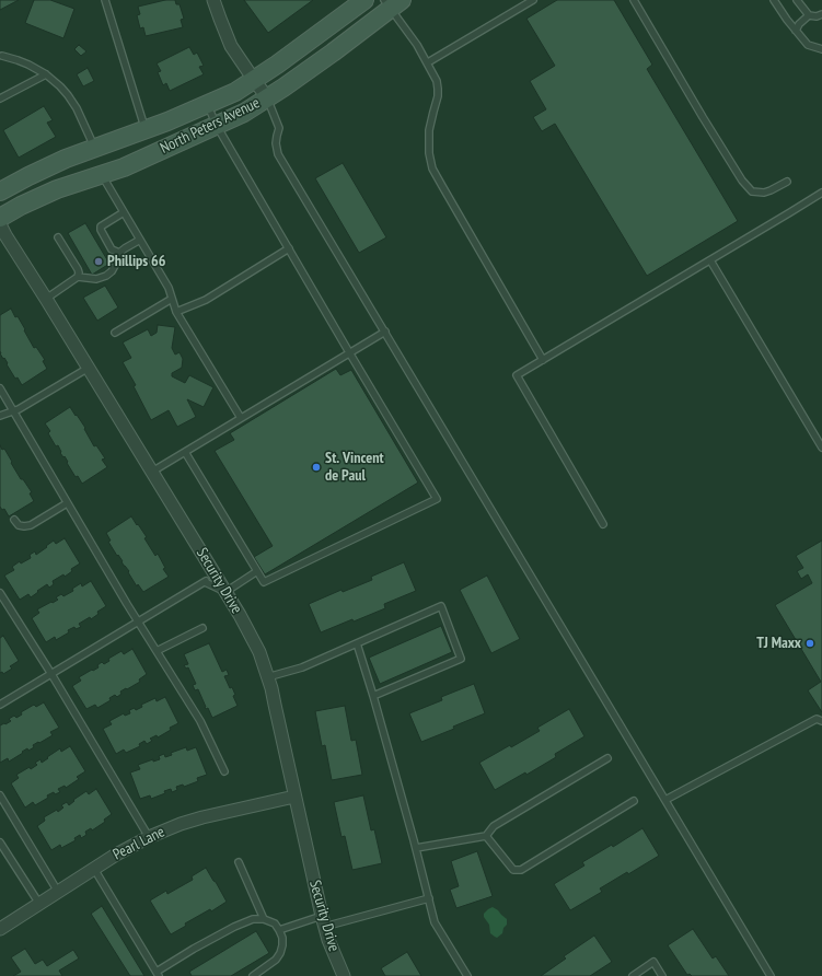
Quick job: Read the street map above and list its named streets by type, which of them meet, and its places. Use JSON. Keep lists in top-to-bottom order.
{
  "streets": {
    "main road": ["North Peters Avenue"],
    "street": ["Security Drive", "Pearl Lane"]
  },
  "crossings": [
    ["Security Drive", "Pearl Lane"]
  ],
  "places": ["Phillips 66", "St. Vincent de Paul", "TJ Maxx"]
}
